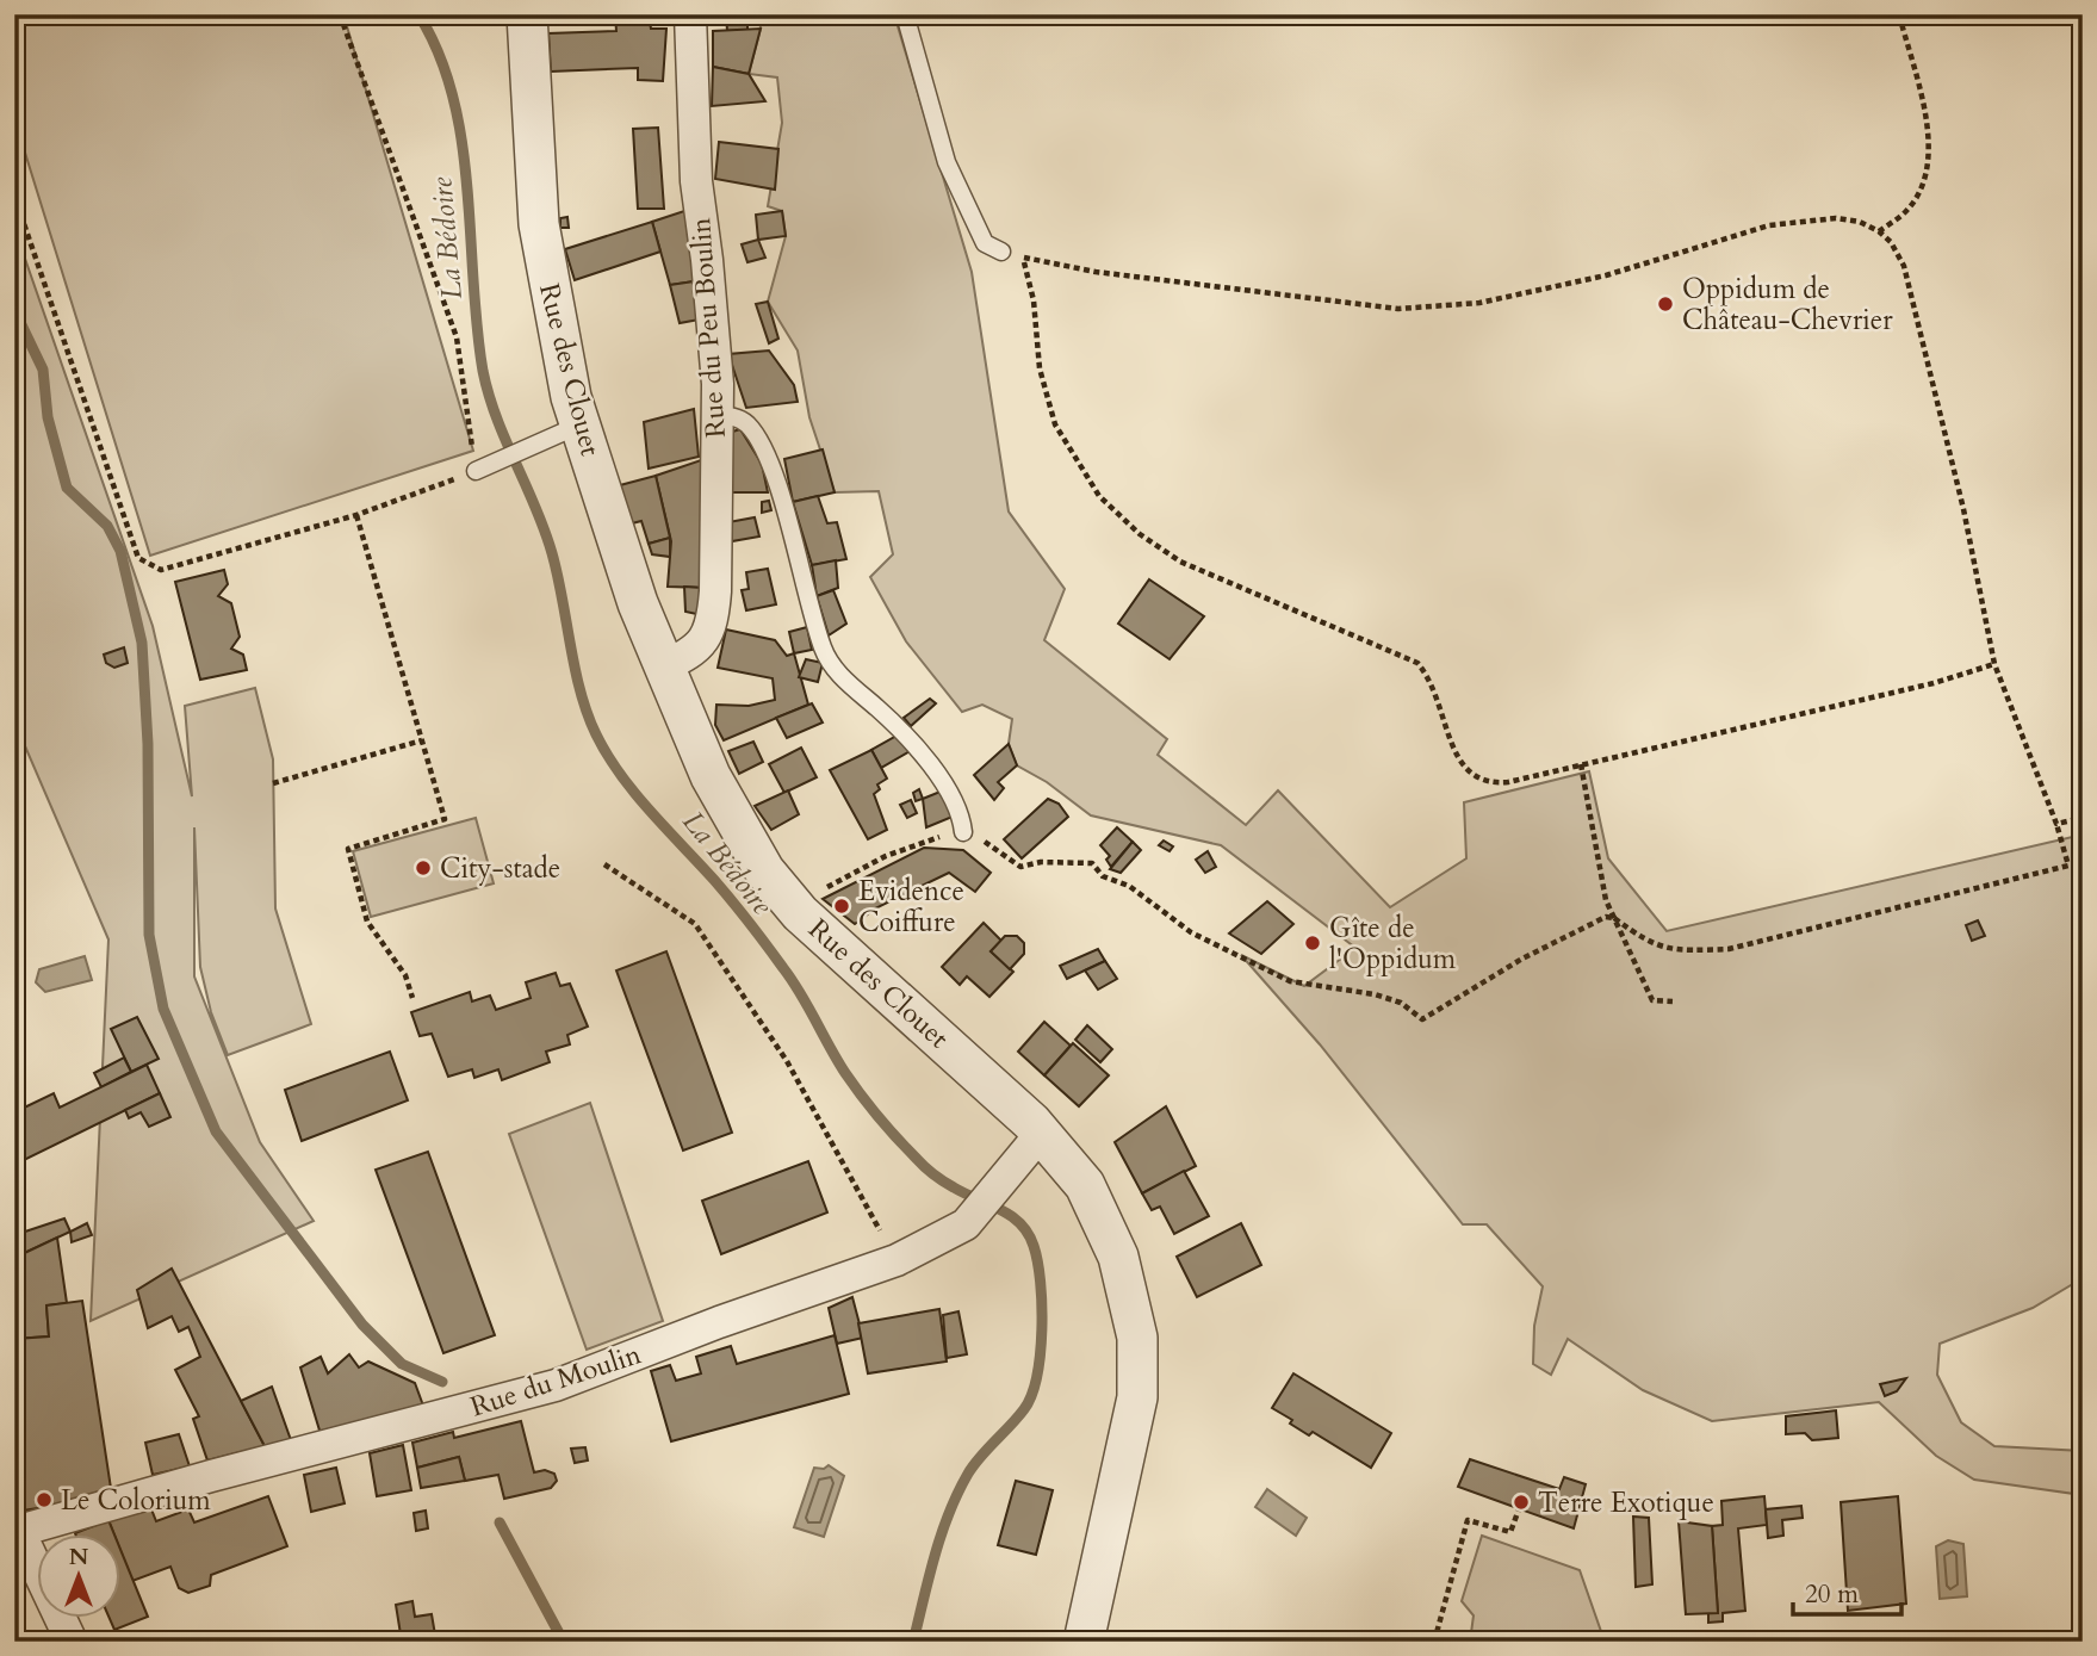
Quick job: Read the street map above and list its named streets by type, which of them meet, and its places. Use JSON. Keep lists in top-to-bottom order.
{
  "streets": {
    "street": ["Rue du Peu Boulin", "Rue des Clouet", "Rue du Moulin"]
  },
  "crossings": [
    ["Rue du Peu Boulin", "Rue des Clouet"],
    ["Rue des Clouet", "Rue du Moulin"]
  ],
  "water": ["La Bédoire"],
  "places": [
    "Oppidum de Château-Chevrier",
    "City-stade",
    "Evidence Coiffure",
    "Gîte de l'Oppidum",
    "Le Colorium",
    "Terre Exotique"
  ],
  "scale_bar": "20 m",
  "north": "top"
}
